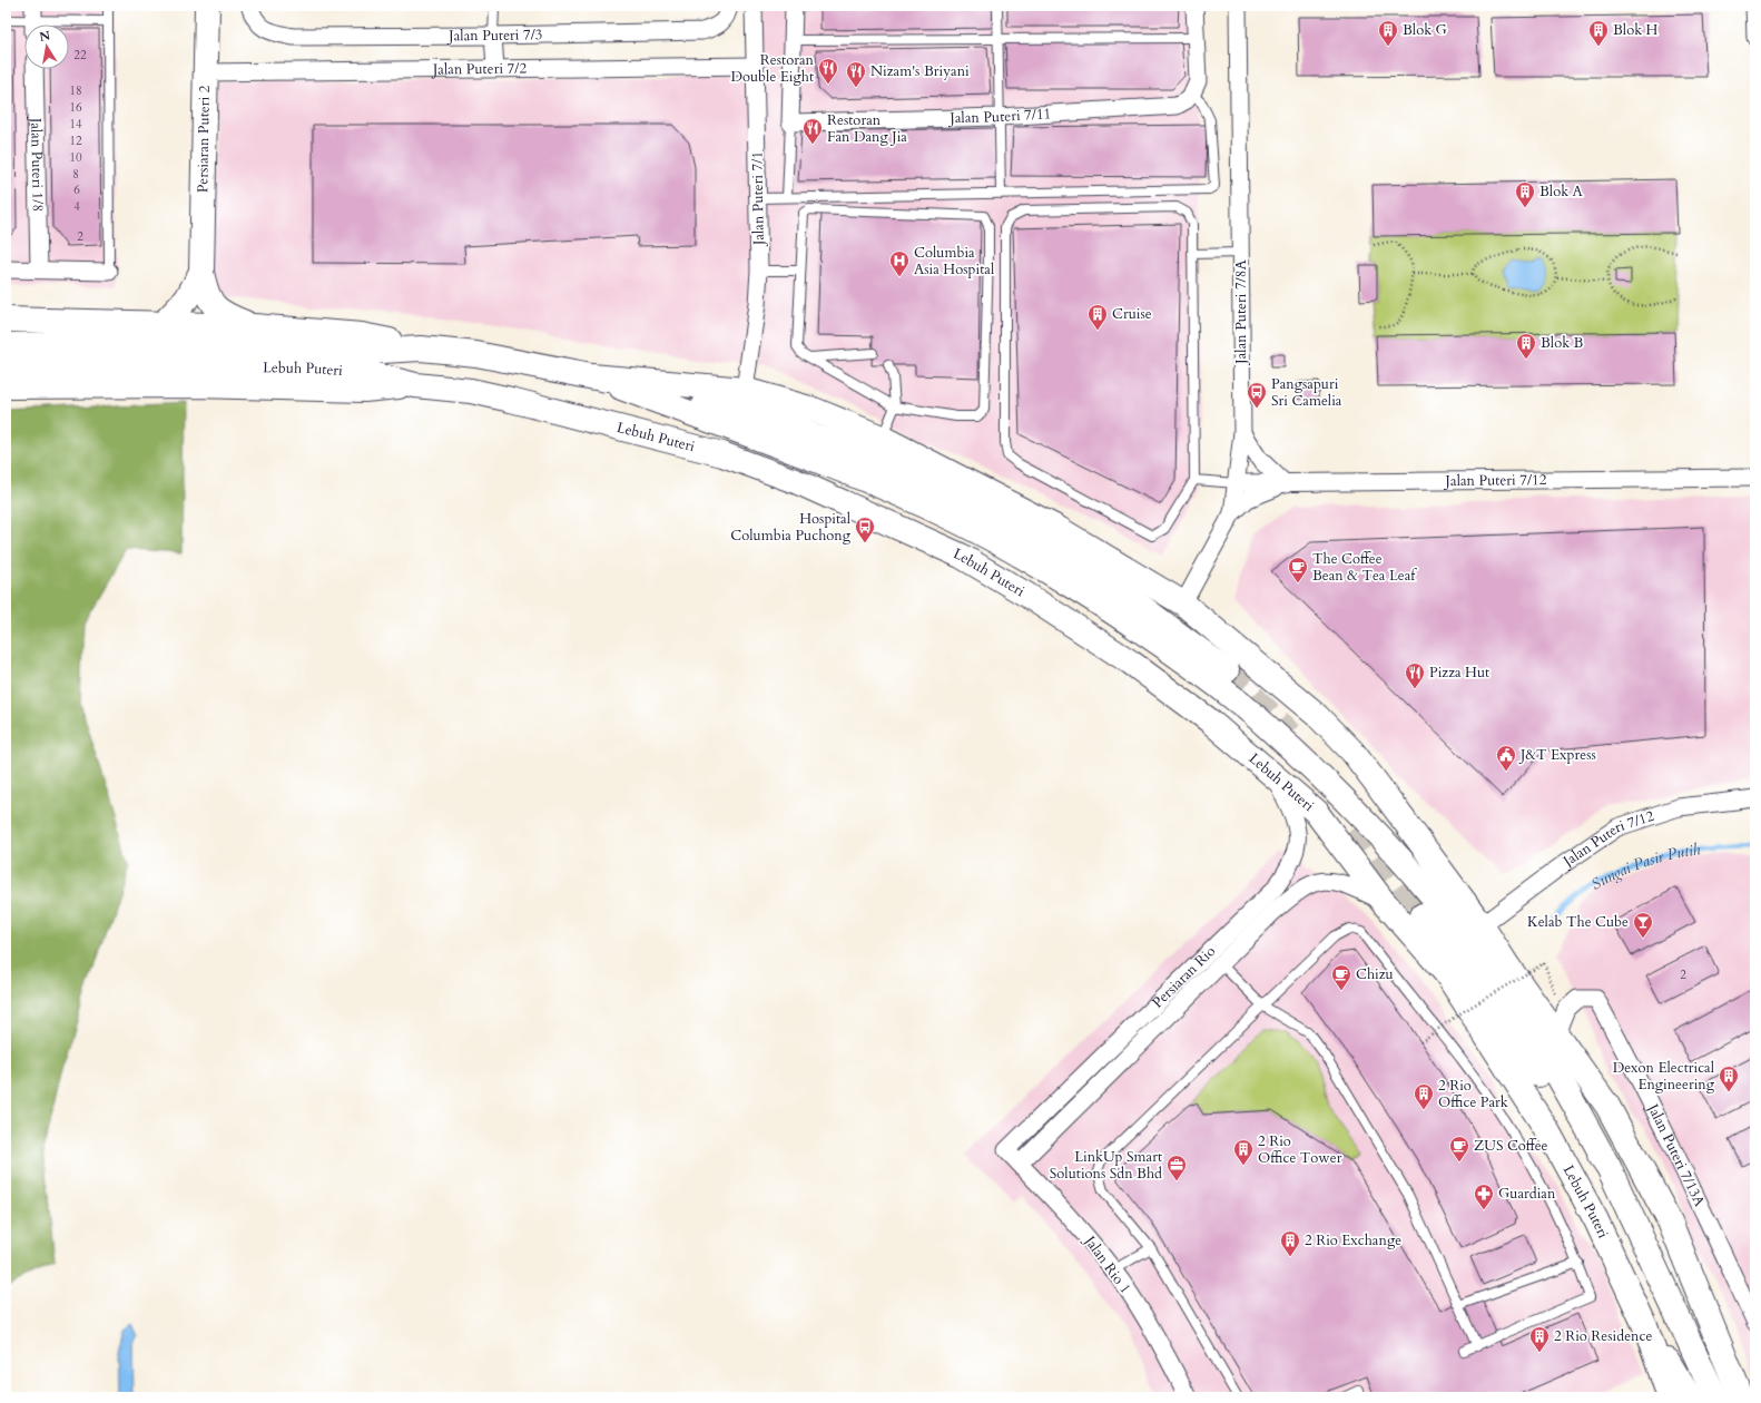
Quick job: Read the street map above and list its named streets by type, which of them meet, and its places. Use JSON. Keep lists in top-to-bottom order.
{
  "streets": {
    "main road": ["Persiaran Puteri 2", "Lebuh Puteri"],
    "street": [
      "Jalan Puteri 7/3",
      "Jalan Puteri 7/2",
      "Jalan Puteri 7/11",
      "Jalan Puteri 1/8",
      "Jalan Puteri 7/1",
      "Jalan Puteri 7/8A",
      "Jalan Puteri 7/12",
      "Persiaran Rio",
      "Jalan Puteri 7/13A",
      "Jalan Rio 1"
    ]
  },
  "crossings": [
    ["Jalan Puteri 7/2", "Persiaran Puteri 2"],
    ["Jalan Puteri 7/2", "Jalan Puteri 7/1"],
    ["Jalan Puteri 7/8A", "Jalan Puteri 7/12"],
    ["Lebuh Puteri", "Persiaran Rio"],
    ["Persiaran Rio", "Jalan Rio 1"]
  ],
  "water": ["Sungai Pasir Putih"],
  "places": {
    "building": [
      "Blok G",
      "Blok H",
      "Blok A",
      "Cruise",
      "Blok B",
      "Dexon Electrical Engineering",
      "2 Rio Office Park",
      "2 Rio Office Tower",
      "2 Rio Exchange",
      "2 Rio Residence"
    ],
    "restaurant": [
      "Restoran Double Eight",
      "Nizam's Briyani",
      "Restoran Fan Dang Jia",
      "Pizza Hut"
    ],
    "hospital": ["Columbia Asia Hospital"],
    "bus stop": ["Pangsapuri Sri Camelia", "Hospital Columbia Puchong"],
    "cafe": ["The Coffee Bean & Tea Leaf", "Chizu", "ZUS Coffee"],
    "public building": ["J&T Express"],
    "bar": ["Kelab The Cube"],
    "office": ["LinkUp Smart Solutions Sdn Bhd"],
    "pharmacy": ["Guardian"]
  },
  "house_numbers": [
    "22",
    "18",
    "16",
    "14",
    "12",
    "10",
    "8",
    "6",
    "4",
    "2",
    "2"
  ],
  "north": "top"
}
